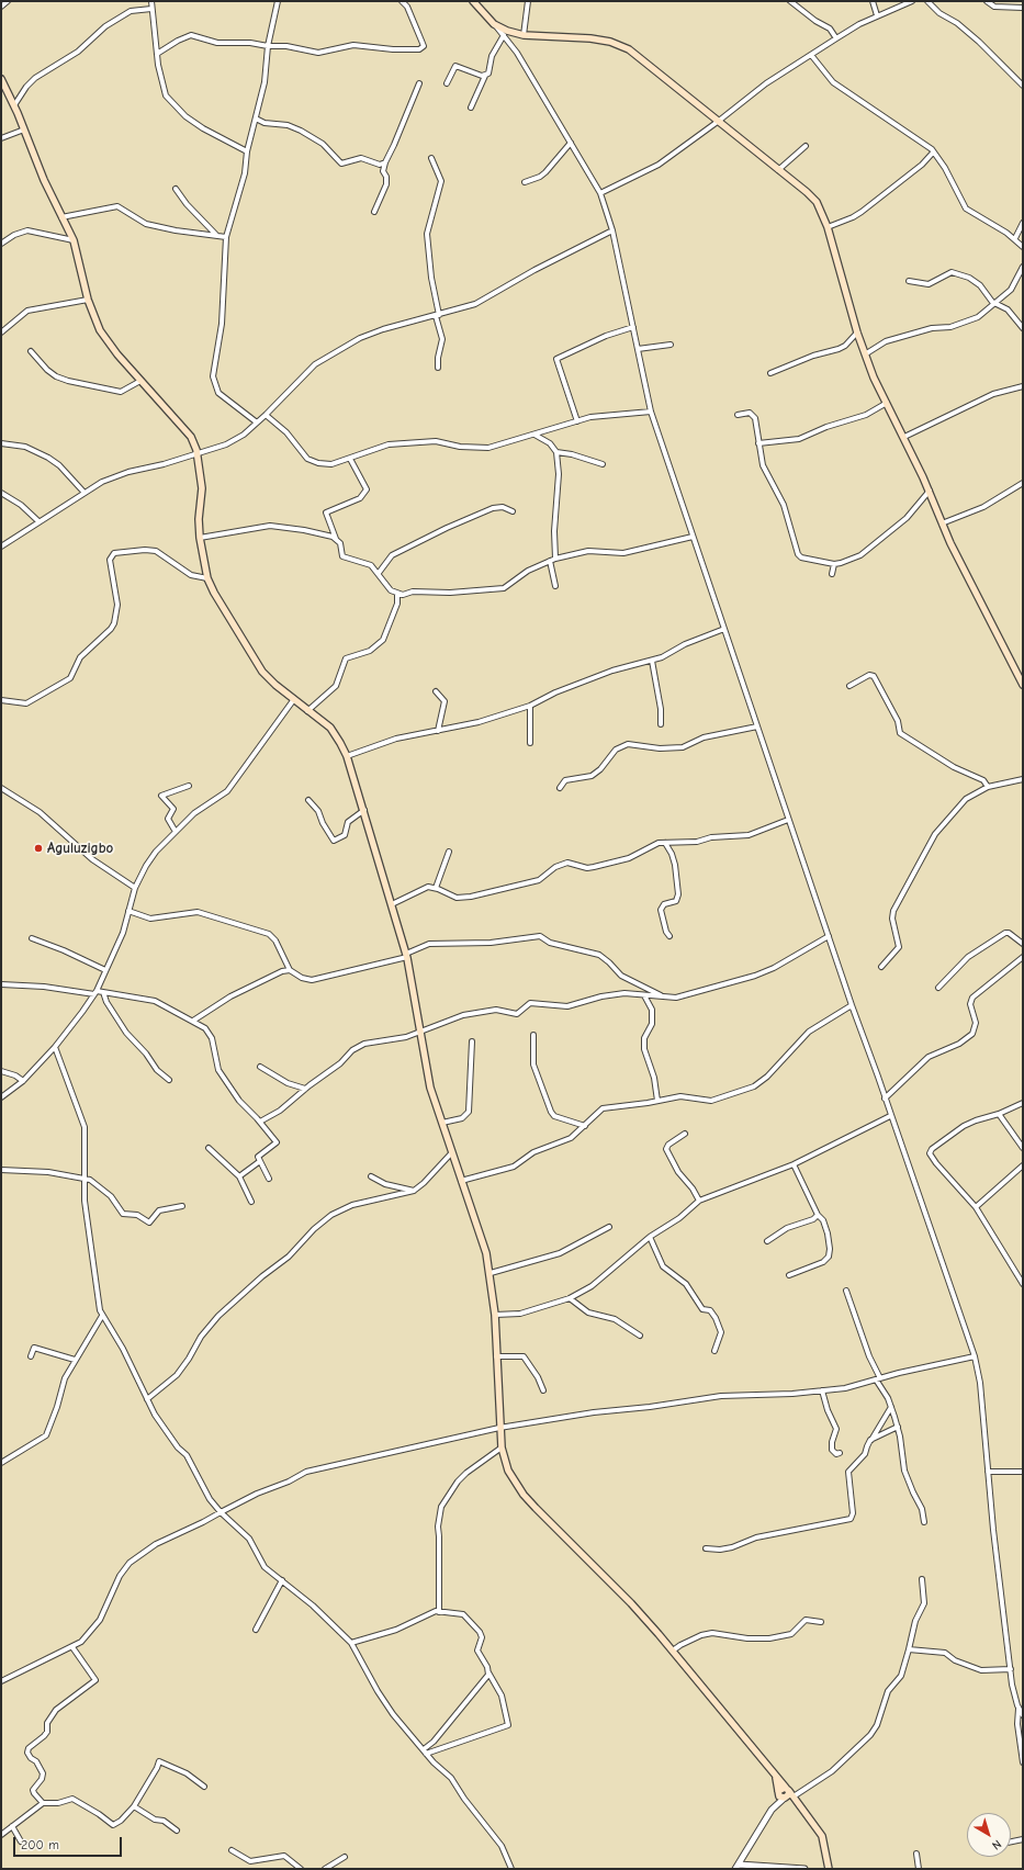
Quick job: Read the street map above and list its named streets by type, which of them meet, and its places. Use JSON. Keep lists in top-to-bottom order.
{
  "places": ["Aguluzigbo"],
  "scale_bar": "200 m",
  "north": "bottom right"
}
